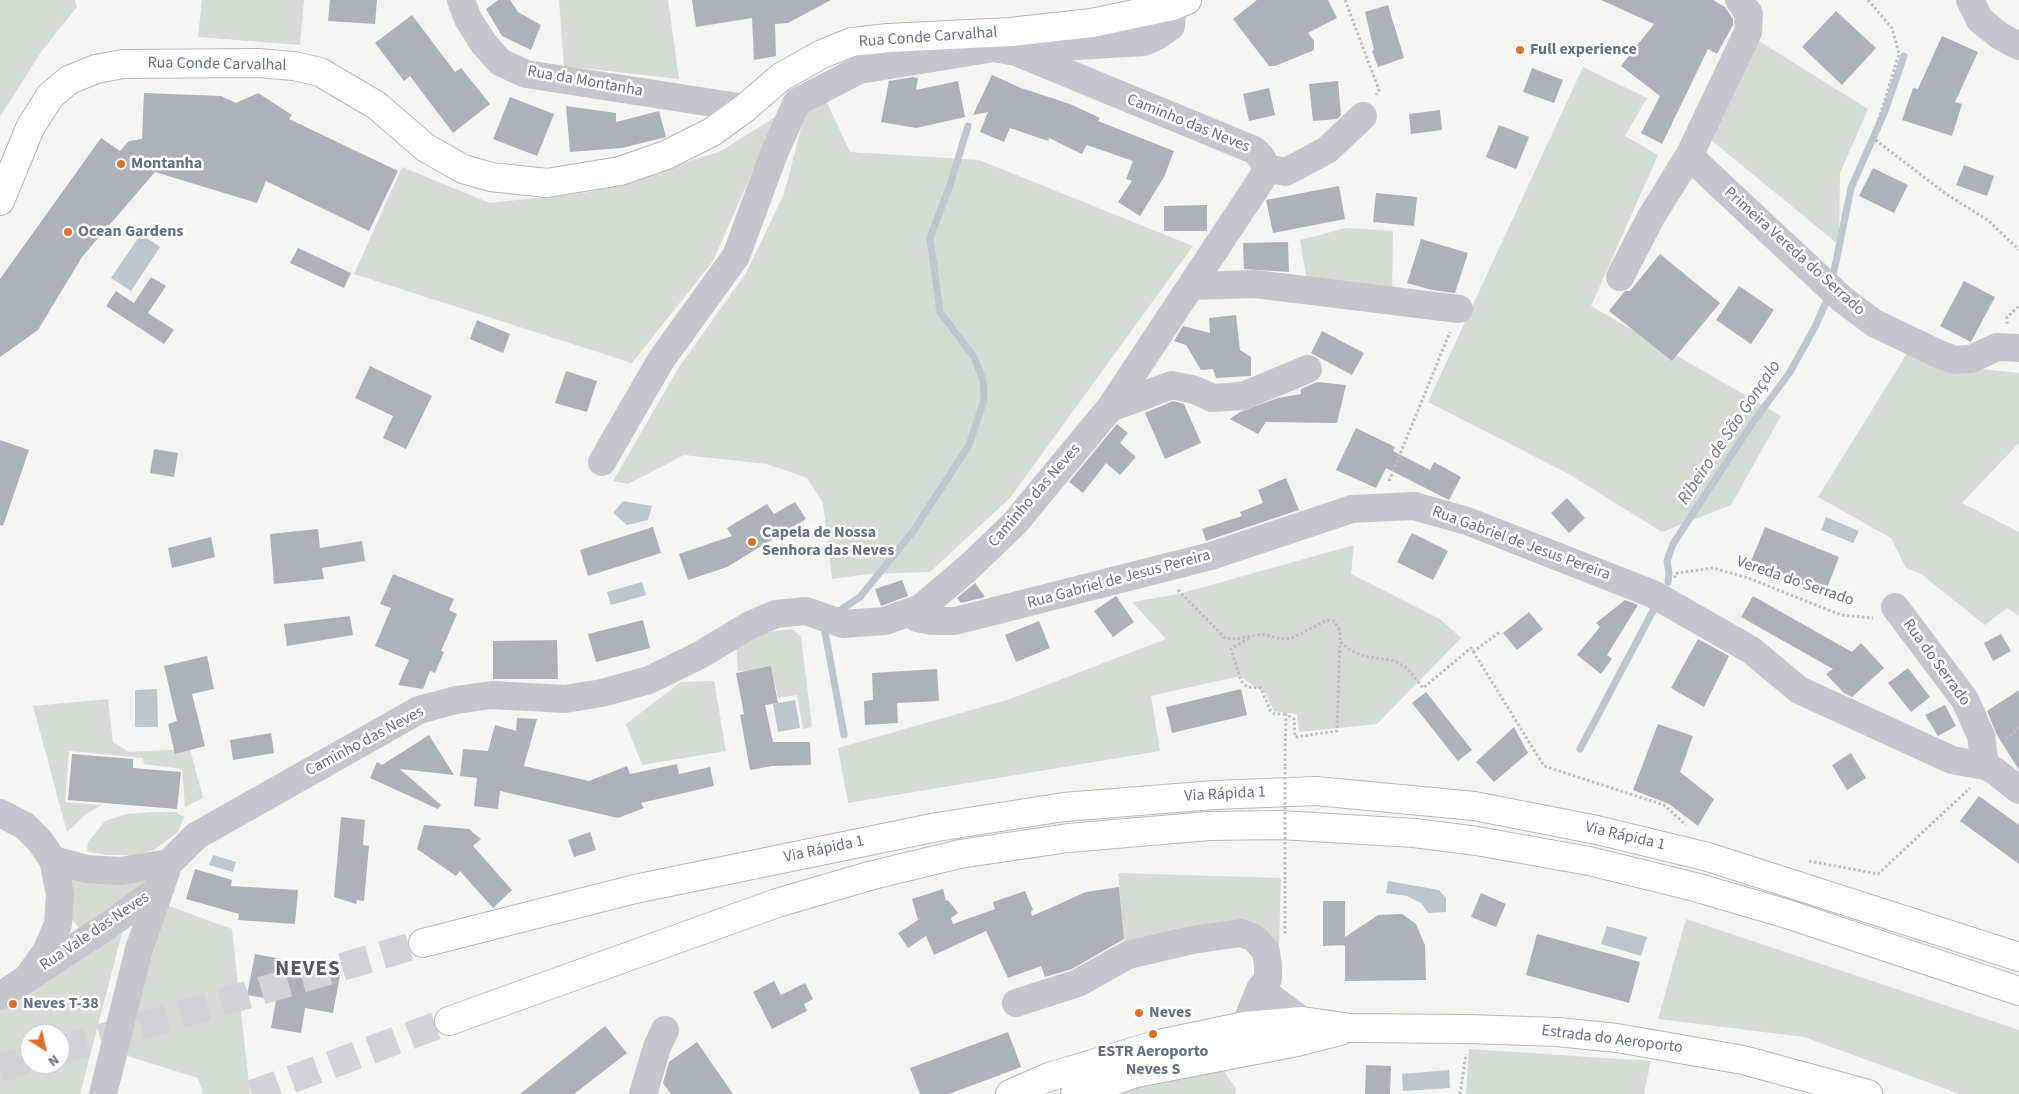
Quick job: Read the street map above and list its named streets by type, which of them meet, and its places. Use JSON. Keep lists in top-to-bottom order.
{
  "streets": {
    "main road": ["Rua Conde Carvalhal", "Via Rápida 1", "Estrada do Aeroporto"],
    "street": [
      "Rua da Montanha",
      "Caminho das Neves",
      "Primeira Vereda do Serrado",
      "Rua Gabriel de Jesus Pereira",
      "Rua do Serrado",
      "Rua Vale das Neves"
    ],
    "path": ["Vereda do Serrado"]
  },
  "crossings": [
    ["Rua Conde Carvalhal", "Rua da Montanha"],
    ["Caminho das Neves", "Rua Gabriel de Jesus Pereira"],
    ["Caminho das Neves", "Rua Vale das Neves"],
    ["Rua Gabriel de Jesus Pereira", "Rua do Serrado"],
    ["Vereda do Serrado", "Rua do Serrado"]
  ],
  "districts": ["NEVES"],
  "water": ["Ribeiro de São Gonçalo"],
  "places": [
    "Full experience",
    "Montanha",
    "Ocean Gardens",
    "Capela de Nossa Senhora das Neves",
    "Neves T-38",
    "Neves",
    "ESTR Aeroporto Neves S"
  ],
  "north": "bottom right"
}
